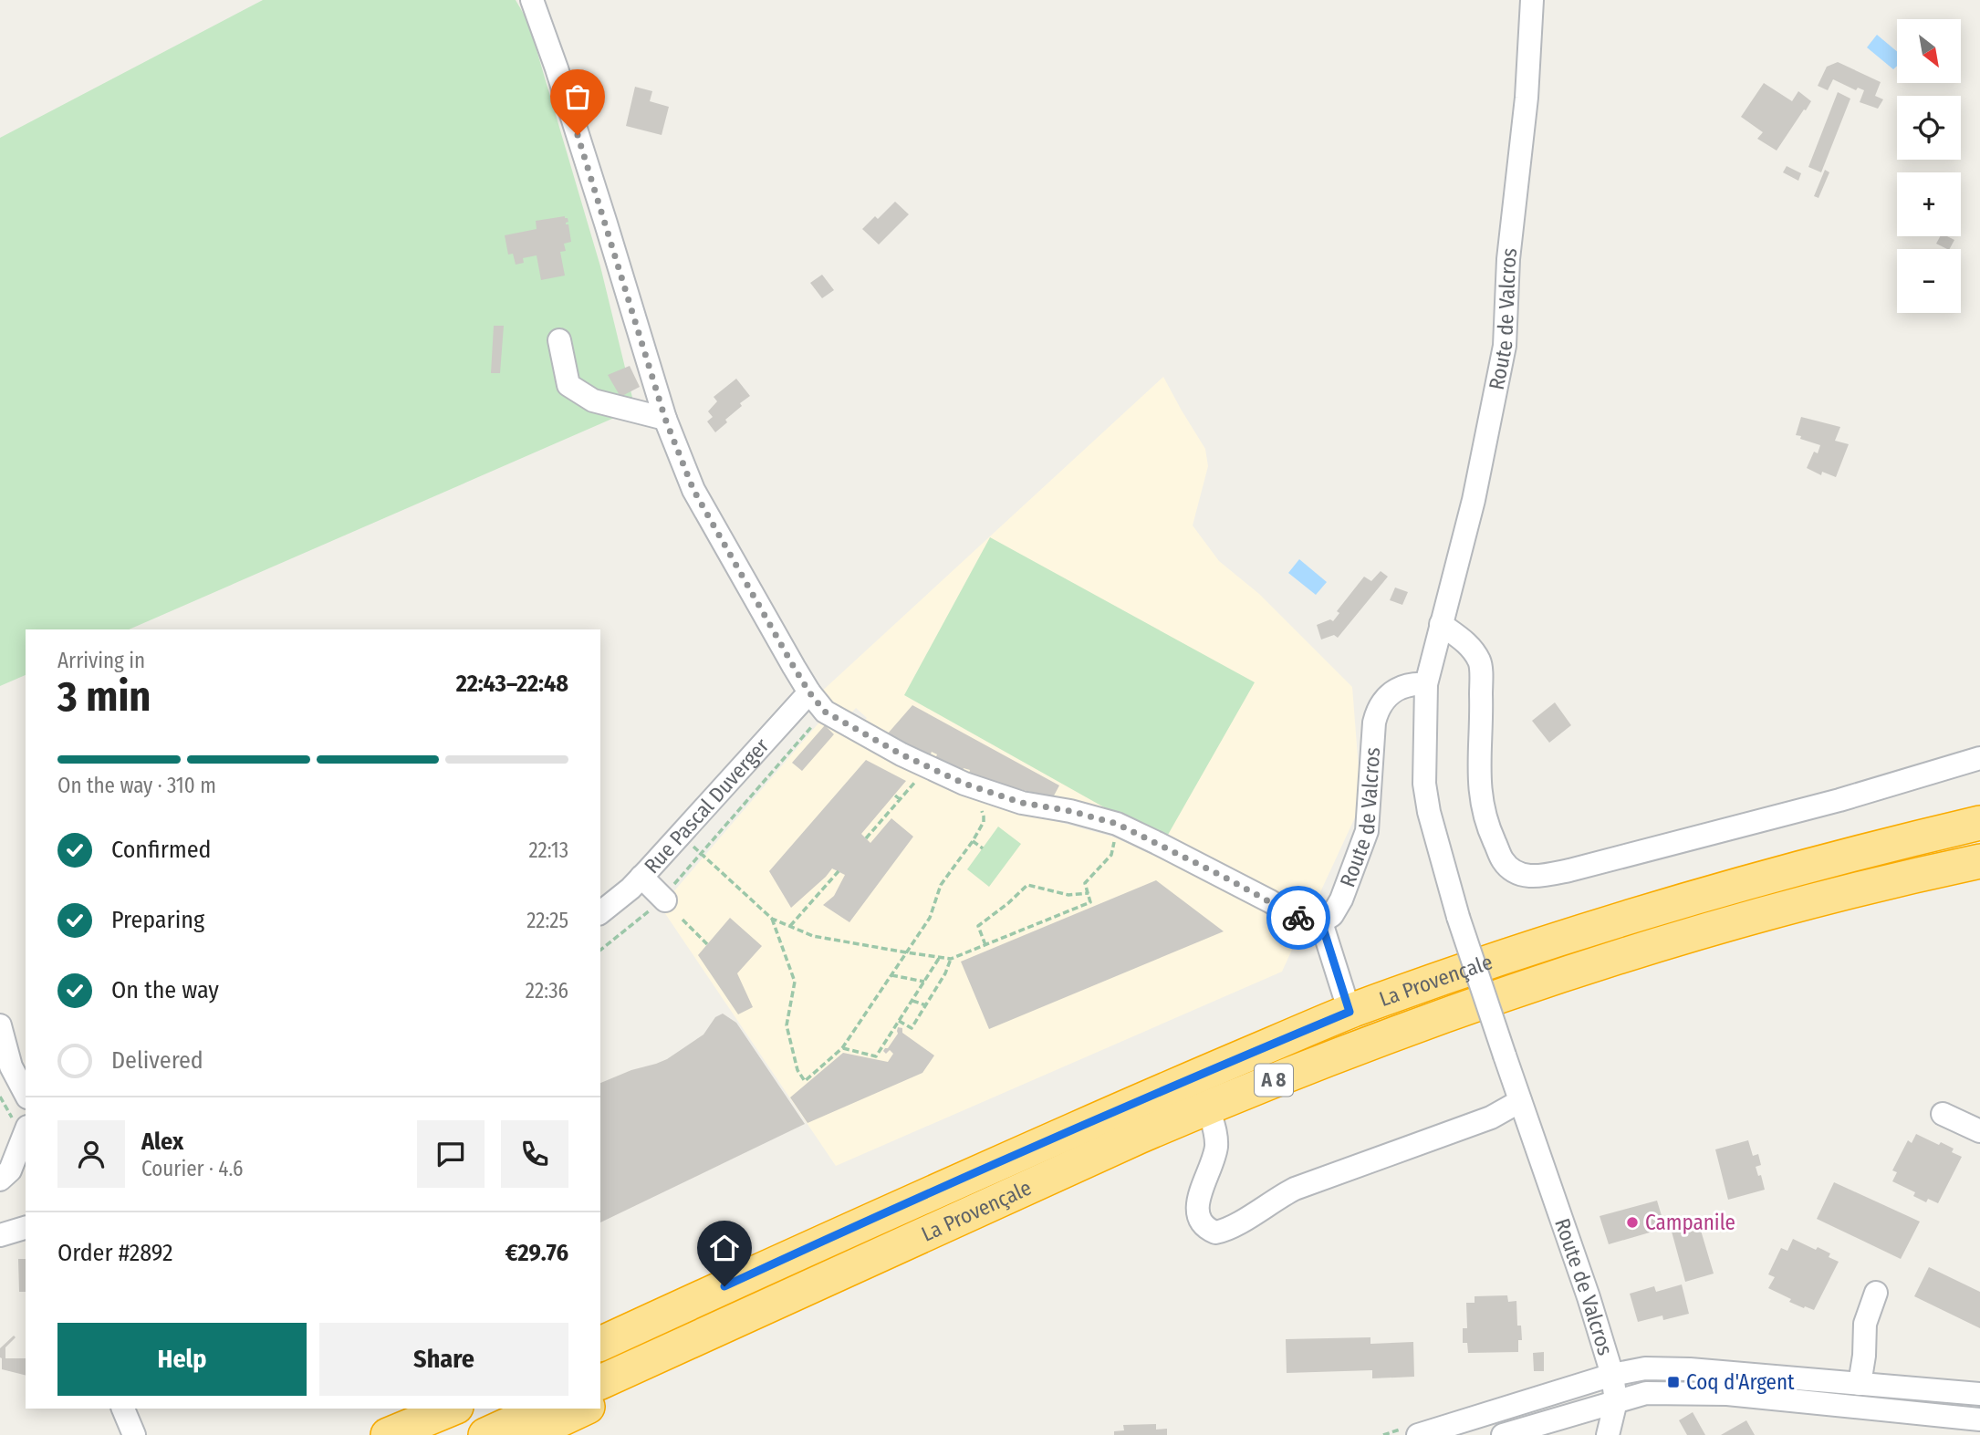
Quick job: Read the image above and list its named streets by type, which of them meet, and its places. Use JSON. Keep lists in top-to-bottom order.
{
  "streets": {
    "highway": ["La Provençale", "A 8"],
    "street": ["Route de Valcros", "Rue Pascal Duverger"]
  },
  "places": {
    "other": ["Campanile"],
    "transit": ["Coq d'Argent"]
  },
  "north": "bottom right",
  "page": {
    "map_buttons": ["+", "−"],
    "heading": ["3 min", "Arriving in", "22:43–22:48"],
    "panel": [
      "Alex",
      "Courier · 4.6",
      "Order #2892",
      "€29.76"
    ],
    "bar": "On the way · 310 m",
    "list": [
      ["Confirmed", "22:13"],
      ["Preparing", "22:25"],
      ["On the way", "22:36"],
      "Delivered"
    ],
    "buttons": ["Help", "Share"]
  }
}
